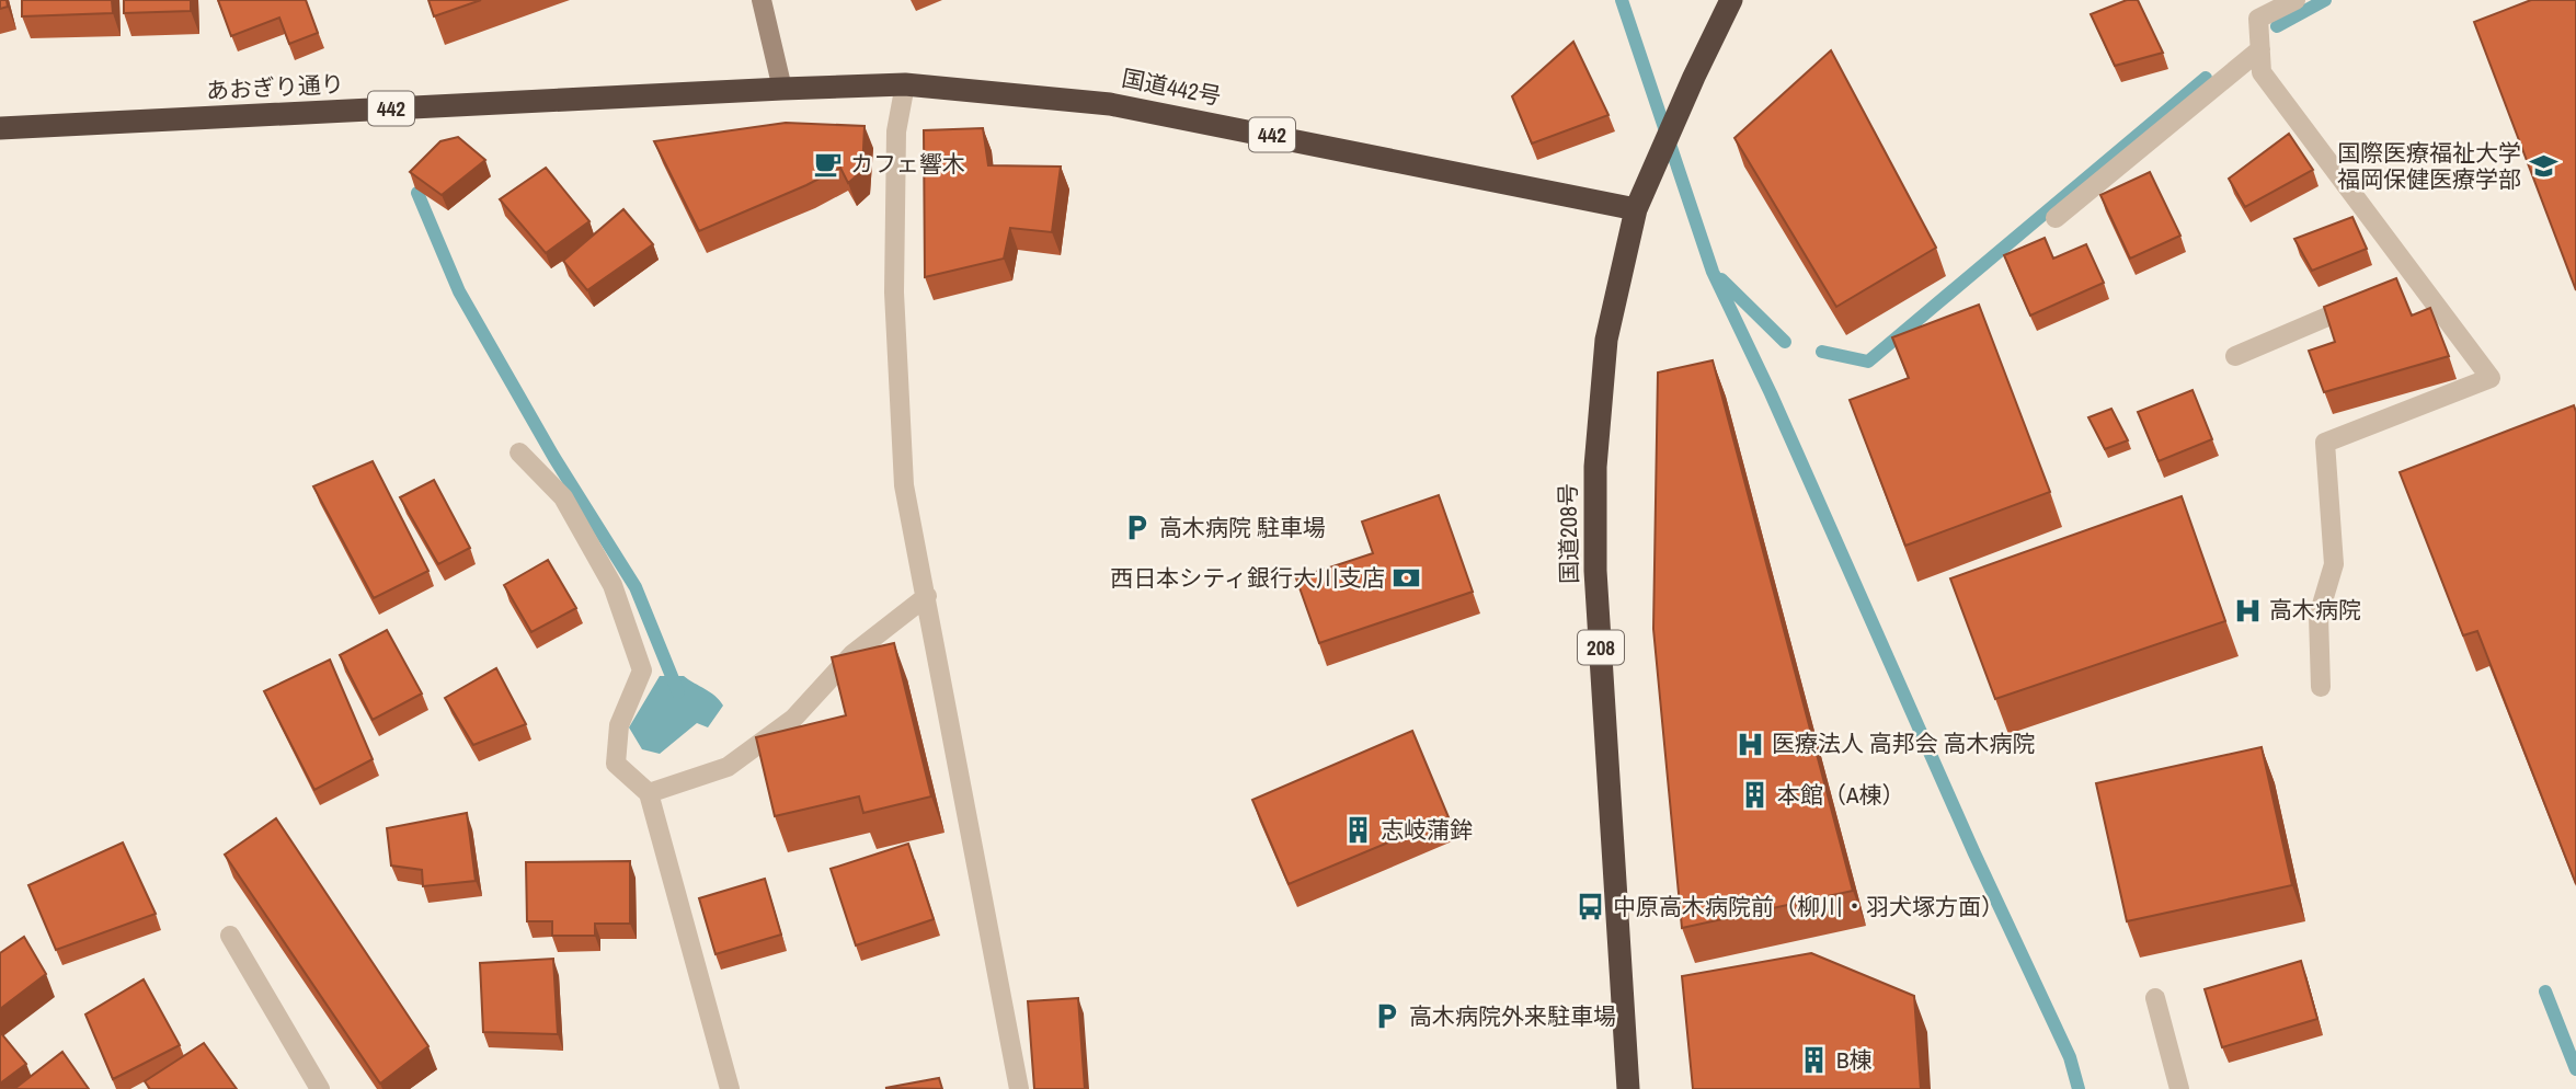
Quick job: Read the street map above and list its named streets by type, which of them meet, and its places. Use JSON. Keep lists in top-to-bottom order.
{
  "streets": {
    "highway": [
      "あおぎり通り",
      "国道442号",
      "442",
      "国道208号",
      "208"
    ]
  },
  "crossings": [
    ["あおぎり通り", "国道442号"],
    ["国道442号", "国道208号"]
  ],
  "places": {
    "cafe": ["カフェ響木"],
    "school or university": ["国際医療福祉大学 福岡保健医療学部"],
    "parking": ["高木病院 駐車場", "高木病院外来駐車場"],
    "bank": ["西日本シティ銀行大川支店"],
    "hospital": ["高木病院", "医療法人 高邦会 高木病院"],
    "building": ["本館（A棟）", "志岐蒲鉾", "B棟"],
    "bus stop": ["中原高木病院前（柳川・羽犬塚方面）"]
  }
}
